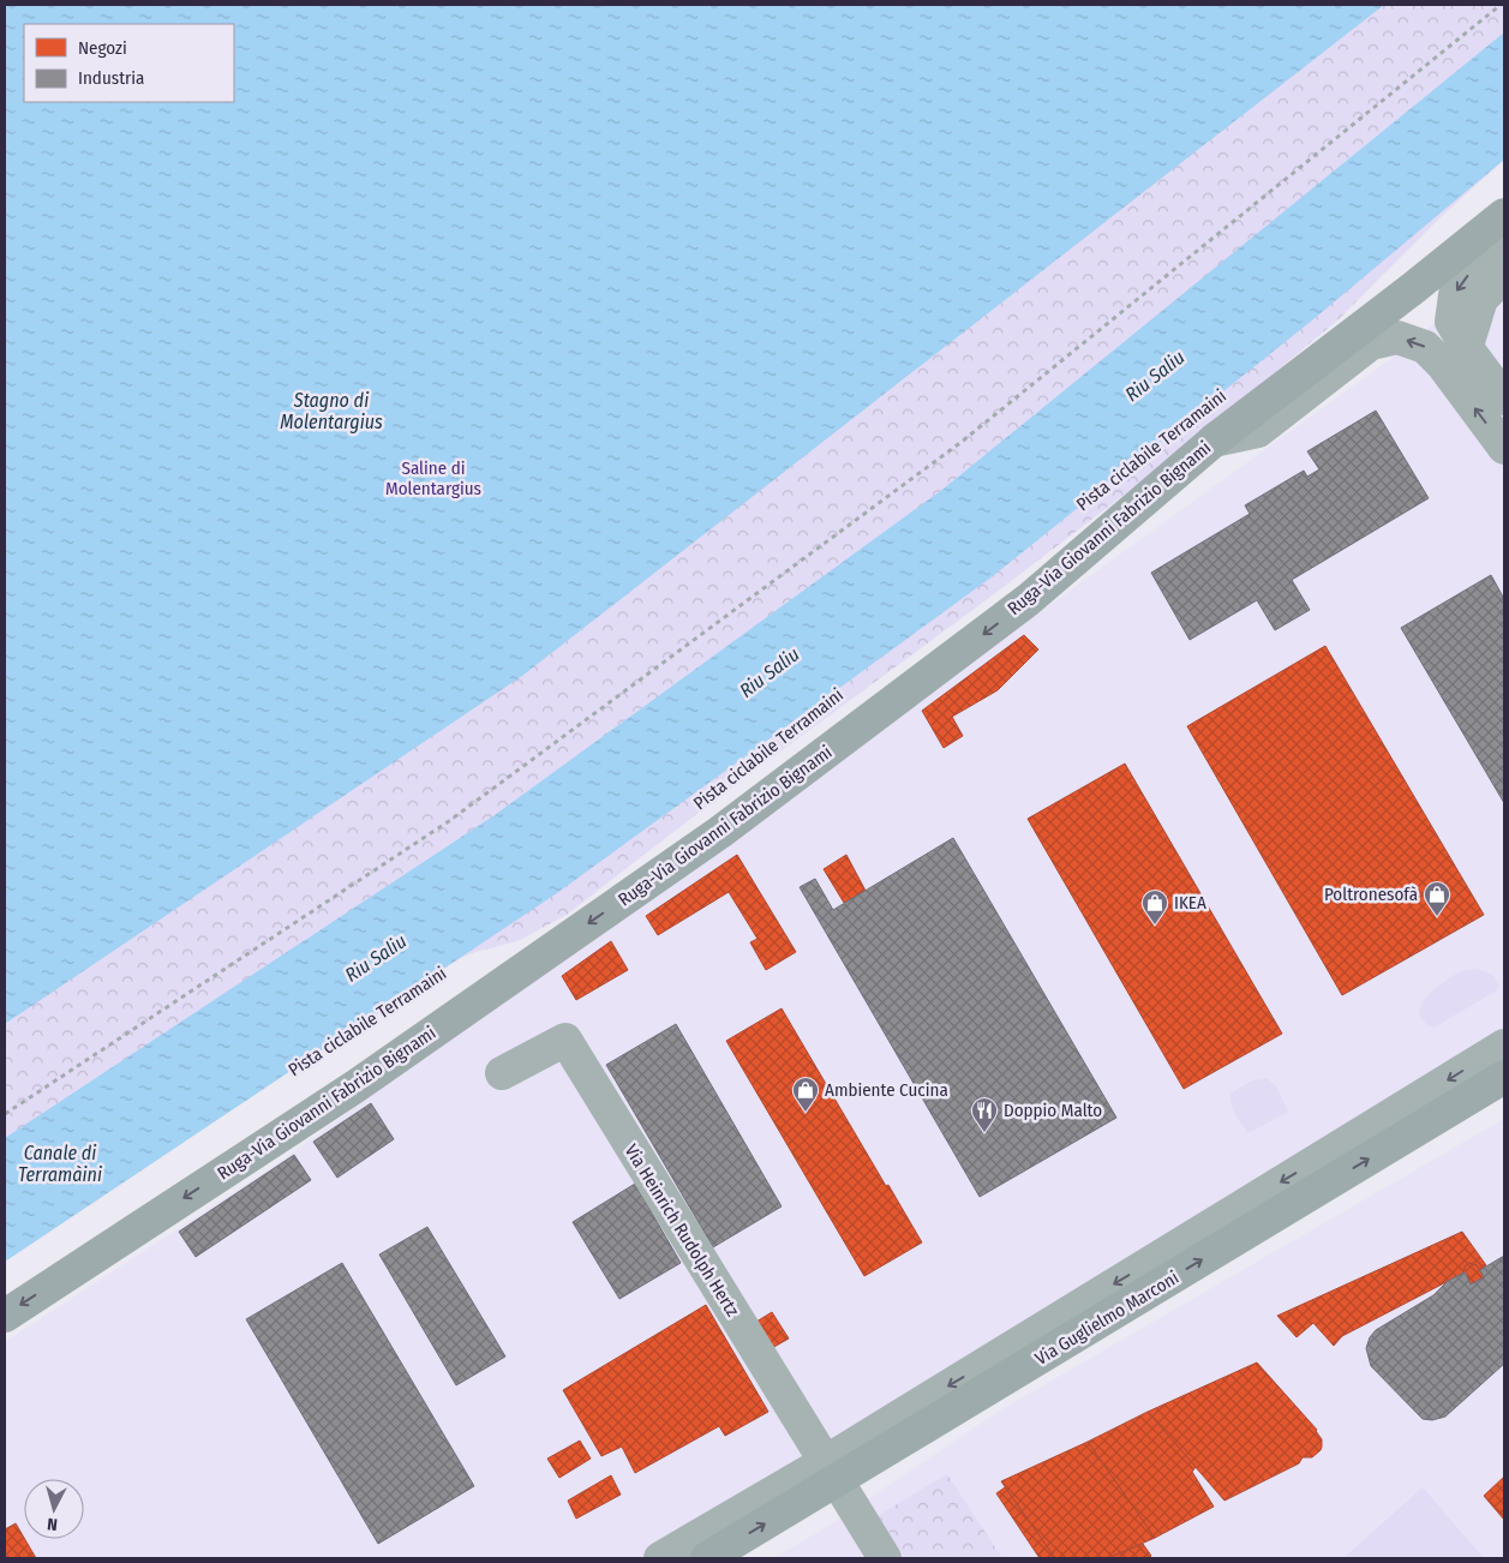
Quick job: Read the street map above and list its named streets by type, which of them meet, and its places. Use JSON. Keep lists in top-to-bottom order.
{
  "streets": {
    "main road": ["Ruga-Via Giovanni Fabrizio Bignami", "Via Guglielmo Marconi"],
    "street": ["Via Heinrich Rudolph Hertz"]
  },
  "crossings": [
    ["Via Heinrich Rudolph Hertz", "Via Guglielmo Marconi"]
  ],
  "one_way": ["Ruga-Via Giovanni Fabrizio Bignami", "Via Guglielmo Marconi"],
  "water": ["Riu Saliu", "Stagno di Molentargius", "Canale di Terramàini"],
  "parks": ["Saline di Molentargius"],
  "places": {
    "shop": ["Poltronesofà", "IKEA", "Ambiente Cucina"],
    "restaurant": ["Doppio Malto"]
  },
  "legend": ["Negozi", "Industria"],
  "north": "bottom"
}
